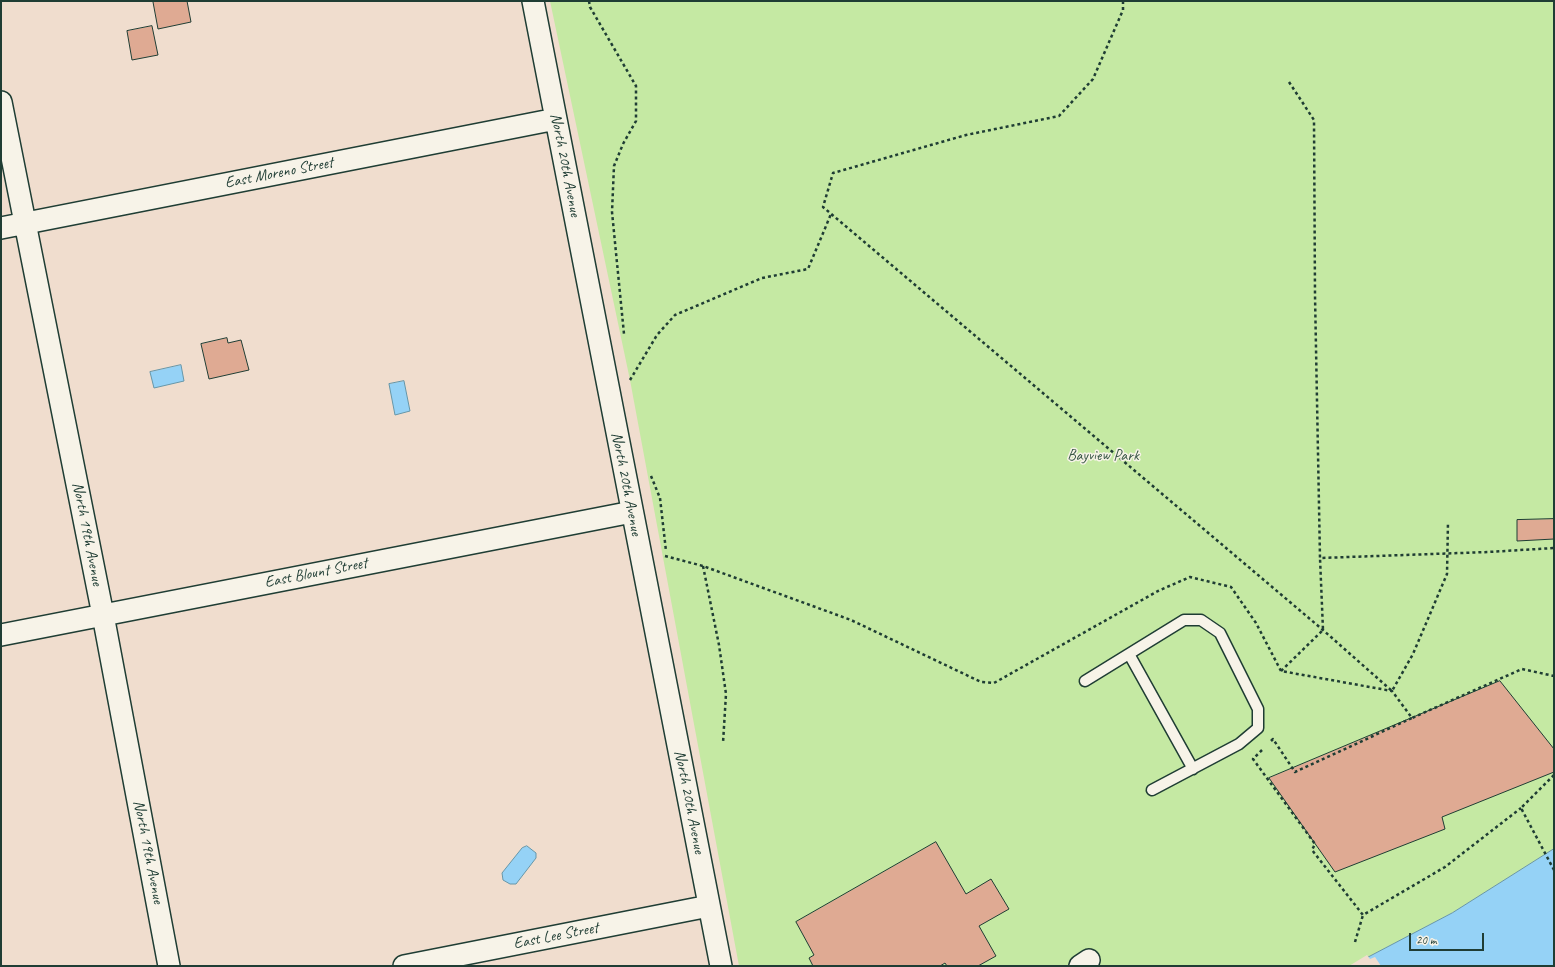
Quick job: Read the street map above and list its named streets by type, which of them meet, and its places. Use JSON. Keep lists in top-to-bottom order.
{
  "streets": {
    "street": [
      "North 20th Avenue",
      "East Moreno Street",
      "North 19th Avenue",
      "East Blount Street",
      "East Lee Street"
    ]
  },
  "crossings": [
    ["North 20th Avenue", "East Moreno Street"],
    ["North 20th Avenue", "East Blount Street"],
    ["North 20th Avenue", "East Lee Street"],
    ["East Moreno Street", "North 19th Avenue"],
    ["North 19th Avenue", "East Blount Street"]
  ],
  "parks": ["Bayview Park"],
  "scale_bar": "20 m"
}
